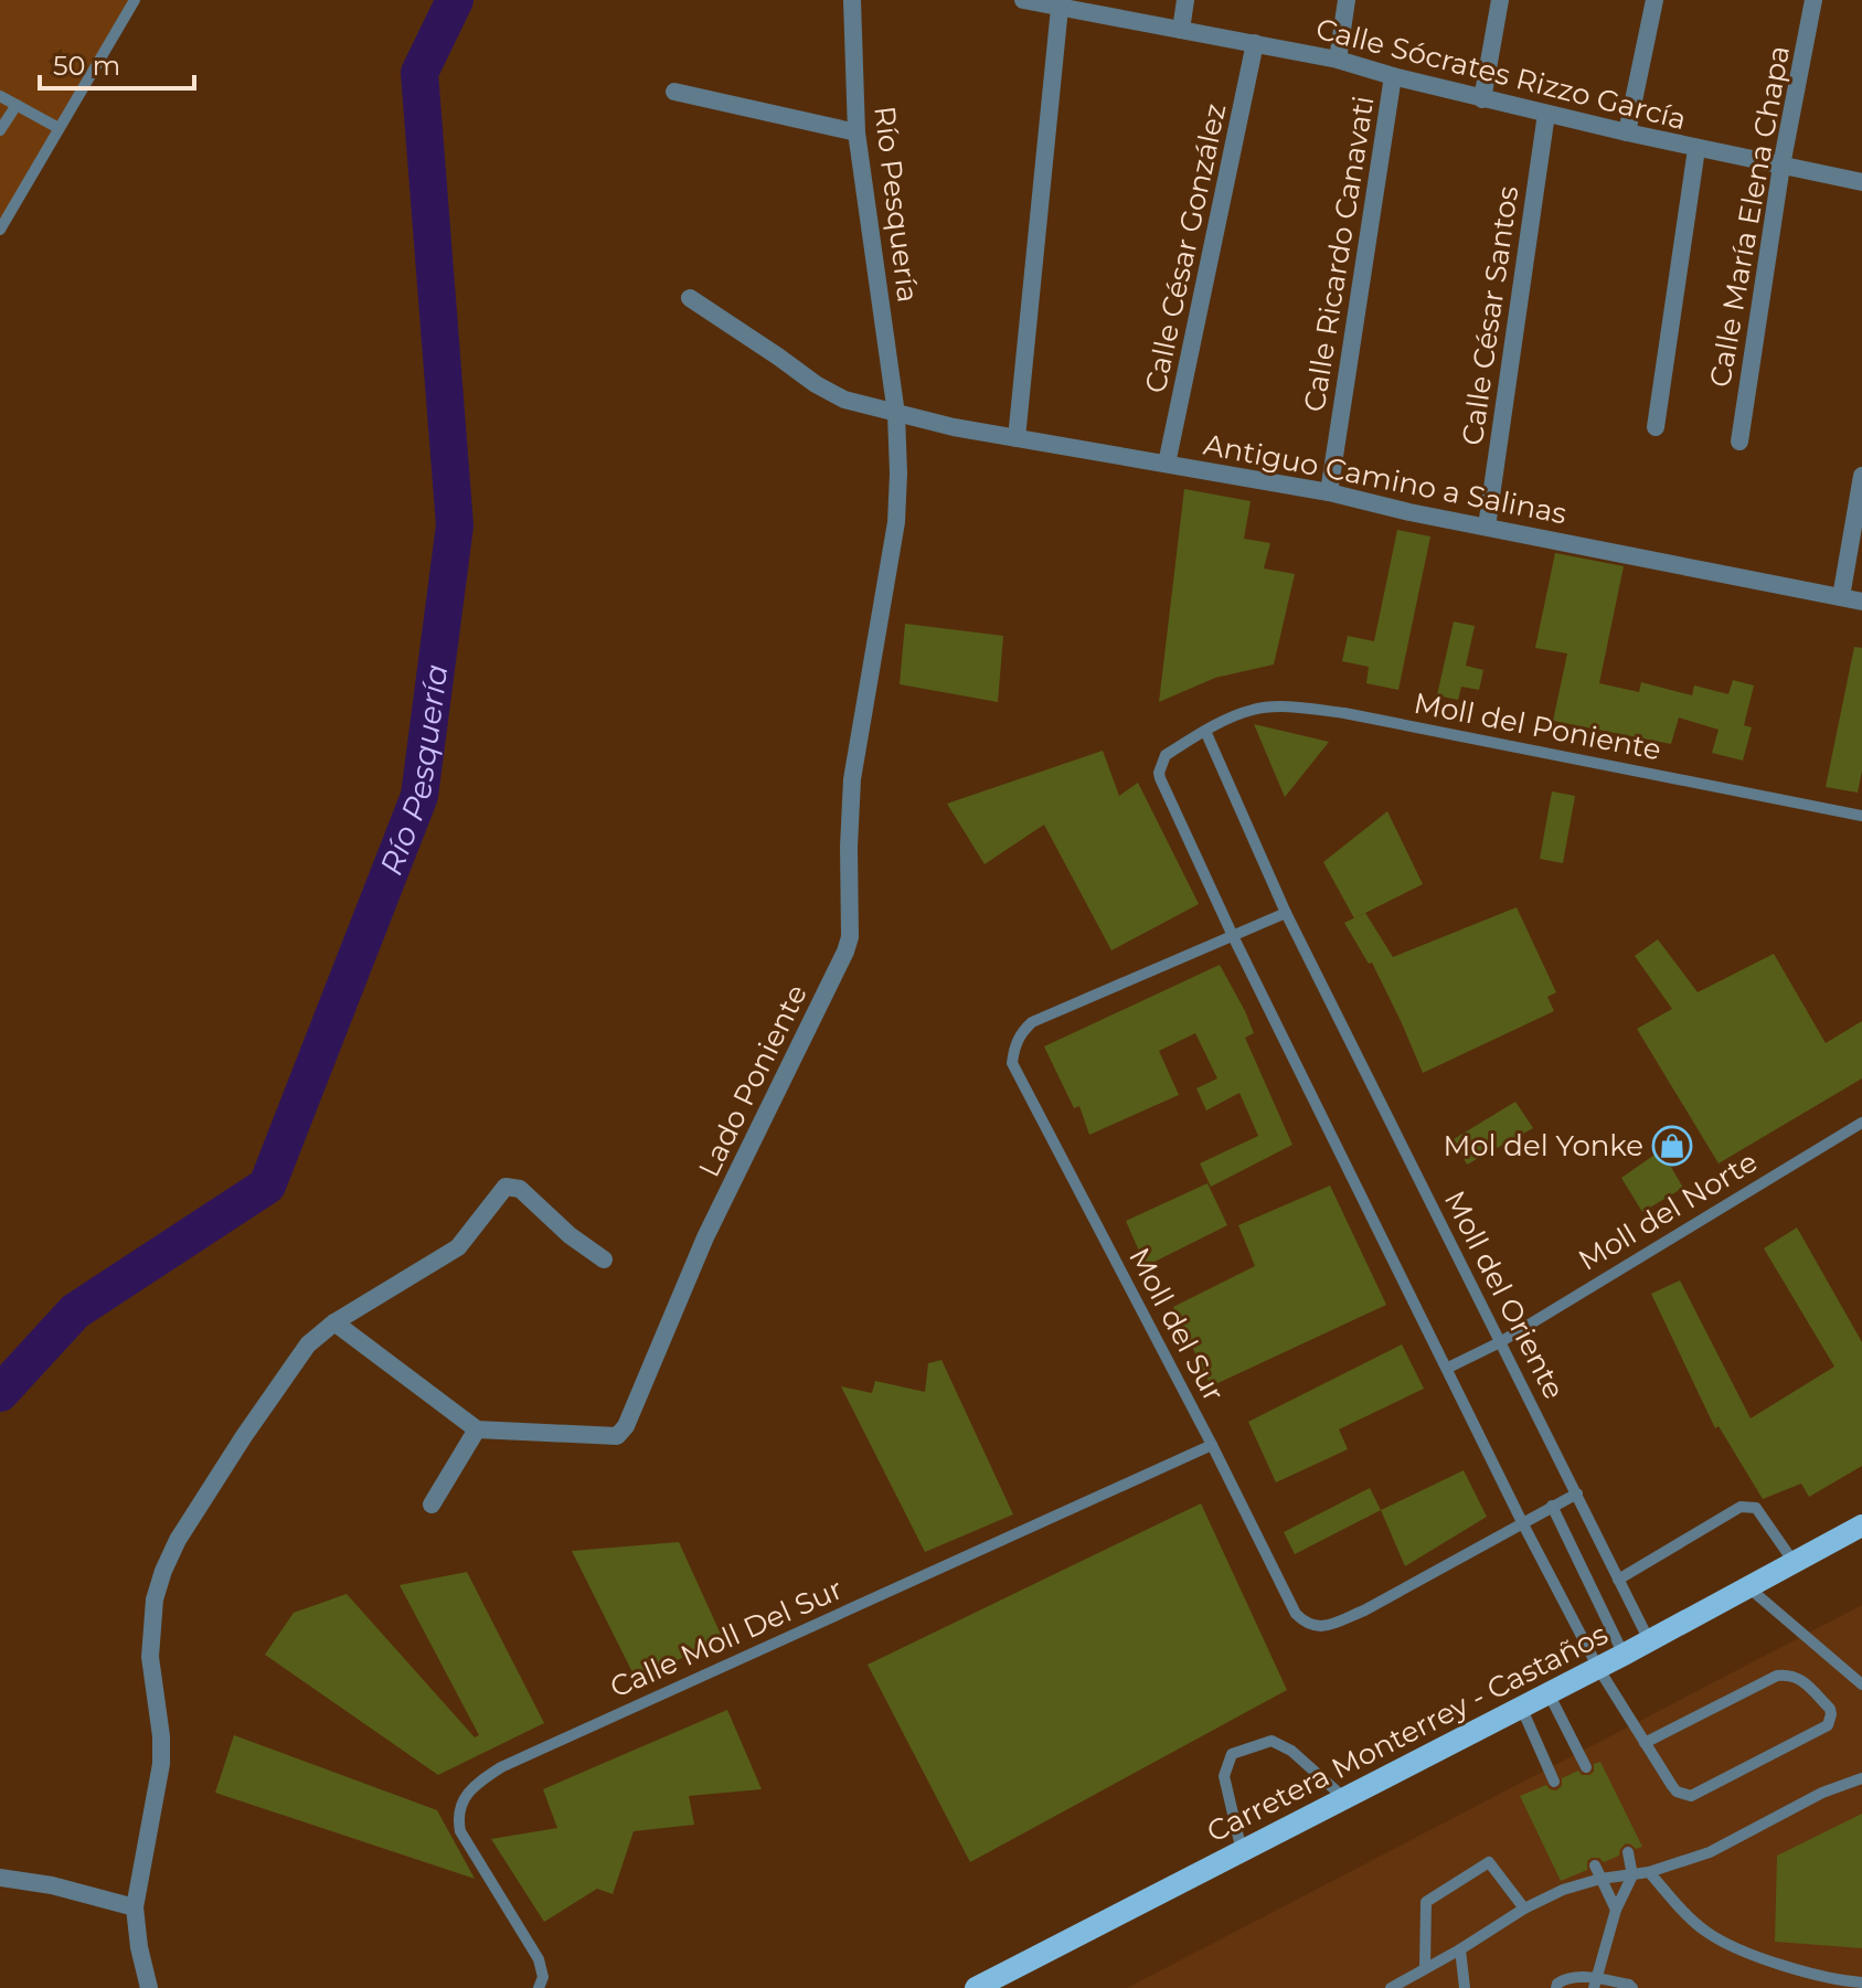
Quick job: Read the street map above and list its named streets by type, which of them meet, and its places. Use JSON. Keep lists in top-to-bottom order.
{
  "streets": {
    "main road": ["Carretera Monterrey - Castaños"],
    "street": [
      "Calle Sócrates Rizzo García",
      "Río Pesquería",
      "Calle María Elena Chapa",
      "Calle César González",
      "Calle Ricardo Canavati",
      "Calle César Santos",
      "Antiguo Camino a Salinas",
      "Lado Poniente"
    ],
    "lane": [
      "Moll del Poniente",
      "Moll del Norte",
      "Moll del Oriente",
      "Moll del Sur",
      "Calle Moll Del Sur"
    ]
  },
  "crossings": [
    ["Calle Sócrates Rizzo García", "Calle María Elena Chapa"],
    ["Calle Sócrates Rizzo García", "Calle César González"],
    ["Calle Sócrates Rizzo García", "Calle Ricardo Canavati"],
    ["Calle Sócrates Rizzo García", "Calle César Santos"],
    ["Río Pesquería", "Antiguo Camino a Salinas"],
    ["Río Pesquería", "Lado Poniente"],
    ["Calle César González", "Antiguo Camino a Salinas"],
    ["Calle Ricardo Canavati", "Antiguo Camino a Salinas"],
    ["Calle César Santos", "Antiguo Camino a Salinas"],
    ["Antiguo Camino a Salinas", "Lado Poniente"],
    ["Moll del Poniente", "Moll del Norte"],
    ["Moll del Poniente", "Moll del Oriente"],
    ["Moll del Poniente", "Moll del Sur"],
    ["Moll del Poniente", "Carretera Monterrey - Castaños"],
    ["Moll del Norte", "Moll del Oriente"],
    ["Moll del Oriente", "Moll del Sur"],
    ["Moll del Oriente", "Carretera Monterrey - Castaños"],
    ["Moll del Sur", "Calle Moll Del Sur"]
  ],
  "water": ["Río Pesquería"],
  "places": {
    "shop": ["Mol del Yonke"]
  },
  "scale_bar": "50 m"
}
